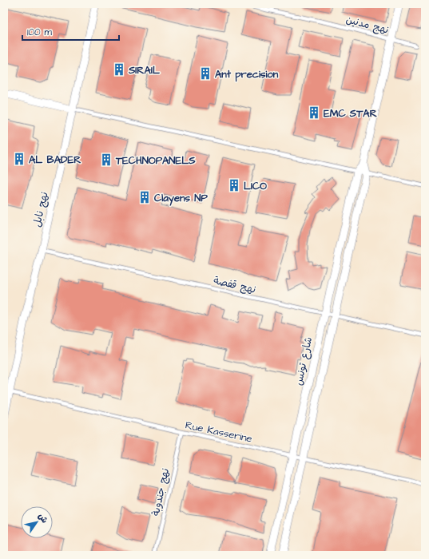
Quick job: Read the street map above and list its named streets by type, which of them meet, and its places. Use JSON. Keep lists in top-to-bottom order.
{
  "streets": {
    "street": ["نهج نابل", "شارع تونس"],
    "lane": [
      "نهج مدنين",
      "نهج قفصة",
      "Rue Kasserine",
      "نهج جندوبة"
    ]
  },
  "crossings": [
    ["نهج نابل", "نهج قفصة"],
    ["نهج نابل", "Rue Kasserine"],
    ["نهج قفصة", "شارع تونس"],
    ["شارع تونس", "Rue Kasserine"],
    ["Rue Kasserine", "نهج جندوبة"]
  ],
  "places": {
    "building": [
      "SIRAIL",
      "Ant precision",
      "EMC STAR",
      "AL BADER",
      "TECHNOPANELS",
      "LICO",
      "Clayens NP"
    ]
  },
  "scale_bar": "100 m",
  "north": "top right"
}
